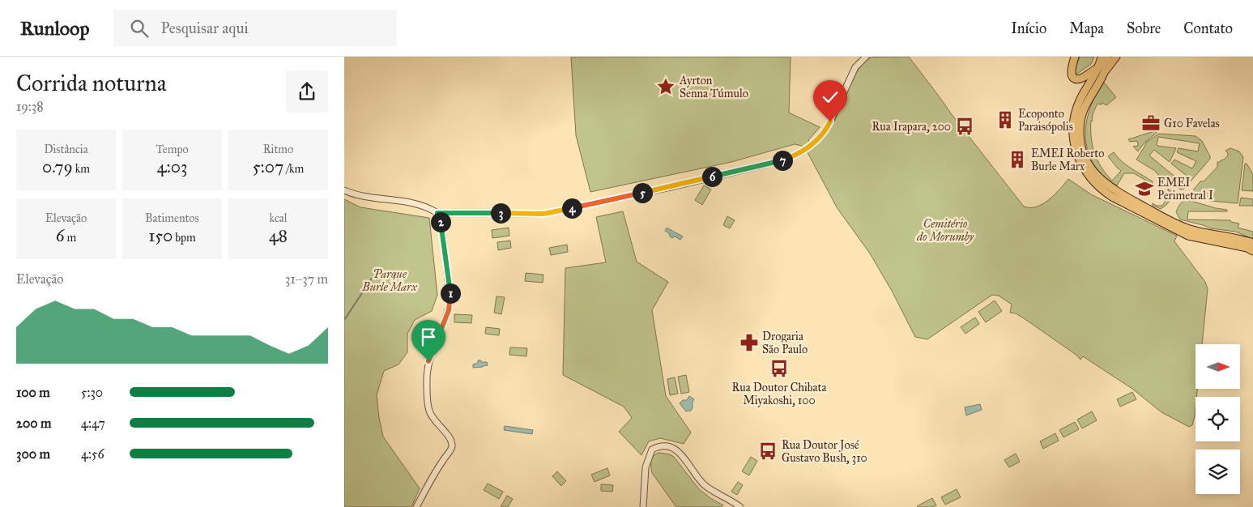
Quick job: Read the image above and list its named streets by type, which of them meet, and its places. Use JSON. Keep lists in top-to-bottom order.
{
  "parks": ["Cemitério do Morumby", "Parque Burle Marx"],
  "places": {
    "place": ["Ayrton Senna Túmulo"],
    "building": ["Ecoponto Paraisópolis", "EMEI Roberto Burle Marx"],
    "office": ["G10 Favelas"],
    "bus stop": ["Rua Irapara, 200", "Rua Doutor Chibata Miyakoshi, 100", "Rua Doutor José Gustavo Bush, 310"],
    "school or university": ["EMEI Perimetral I"],
    "pharmacy": ["Drogaria São Paulo"]
  },
  "north": "right",
  "page": {
    "header": "Runloop",
    "search": "Pesquisar aqui",
    "nav": [
      "Início",
      "Mapa",
      "Sobre",
      "Contato"
    ],
    "heading": ["Corrida noturna", "19:38"],
    "stats": [
      ["Distância", "0.79 km"],
      ["Tempo", "4:03"],
      ["Ritmo", "5:07 /km"],
      ["Elevação", "6 m"],
      ["Batimentos", "150 bpm"],
      ["kcal", "48"]
    ],
    "pins": [
      "7",
      "6",
      "5",
      "4",
      "3",
      "2",
      "1"
    ],
    "chart": ["Elevação", "31–37 m"],
    "list": [
      {
        "name": "100 m",
        "note": "5:30"
      },
      {
        "name": "200 m",
        "note": "4:47"
      },
      {
        "name": "300 m",
        "note": "4:56"
      }
    ]
  }
}
